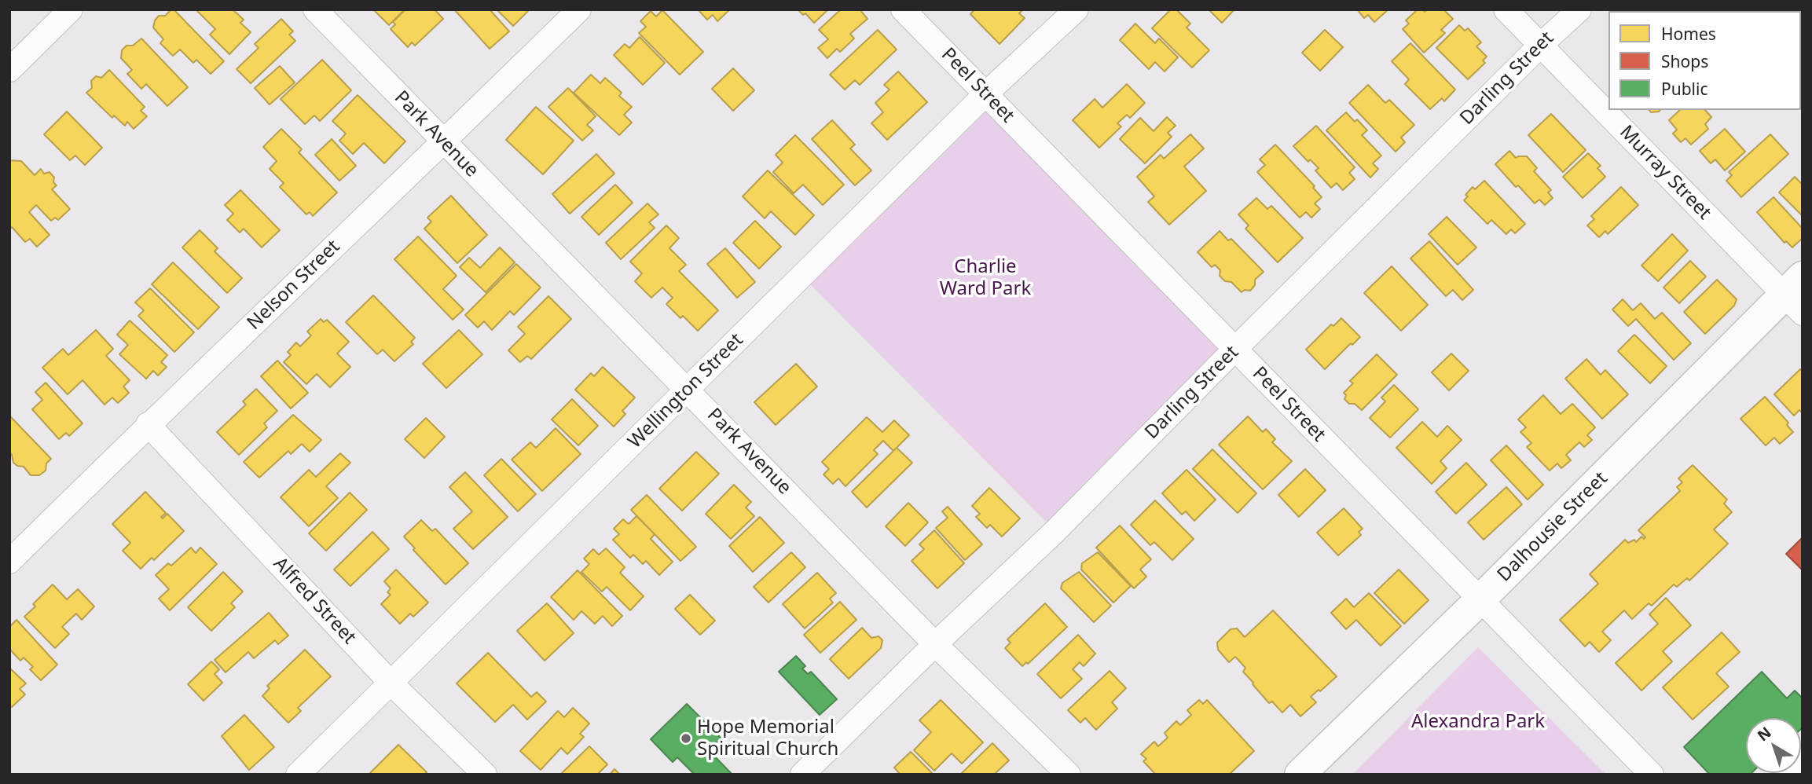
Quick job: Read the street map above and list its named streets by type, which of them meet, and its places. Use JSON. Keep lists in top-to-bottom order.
{
  "streets": {
    "main road": ["Dalhousie Street"],
    "street": [
      "Darling Street",
      "Peel Street",
      "Park Avenue",
      "Murray Street",
      "Nelson Street",
      "Wellington Street",
      "Alfred Street"
    ]
  },
  "crossings": [
    ["Darling Street", "Peel Street"],
    ["Darling Street", "Park Avenue"],
    ["Darling Street", "Murray Street"],
    ["Peel Street", "Wellington Street"],
    ["Peel Street", "Dalhousie Street"],
    ["Park Avenue", "Nelson Street"],
    ["Park Avenue", "Wellington Street"],
    ["Murray Street", "Dalhousie Street"],
    ["Nelson Street", "Alfred Street"],
    ["Wellington Street", "Alfred Street"]
  ],
  "parks": ["Charlie Ward Park", "Alexandra Park"],
  "places": ["Hope Memorial Spiritual Church"],
  "legend": ["Homes", "Shops", "Public"],
  "north": "top left"
}
